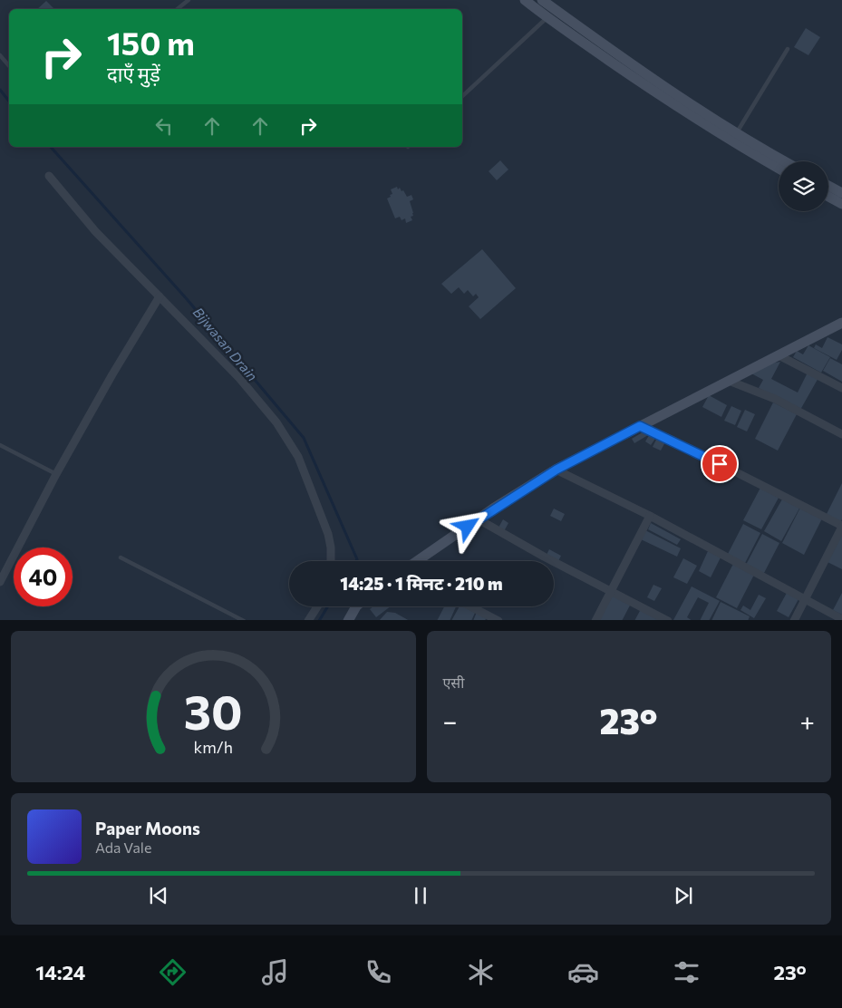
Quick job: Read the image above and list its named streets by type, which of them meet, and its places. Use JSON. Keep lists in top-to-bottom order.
{
  "water": ["Bijwasan Drain"],
  "page": {
    "turn": ["150 m", "दाएँ मुड़ें"],
    "limit": "40",
    "trip": "14:25 · 1 मिनट · 210 m",
    "tile": "एसी",
    "heat": ["−", "23°", "+"],
    "song": ["Paper Moons", "Ada Vale"],
    "tabs": ["14:24", "23°"],
    "gauge": ["30", "km/h"]
  }
}
